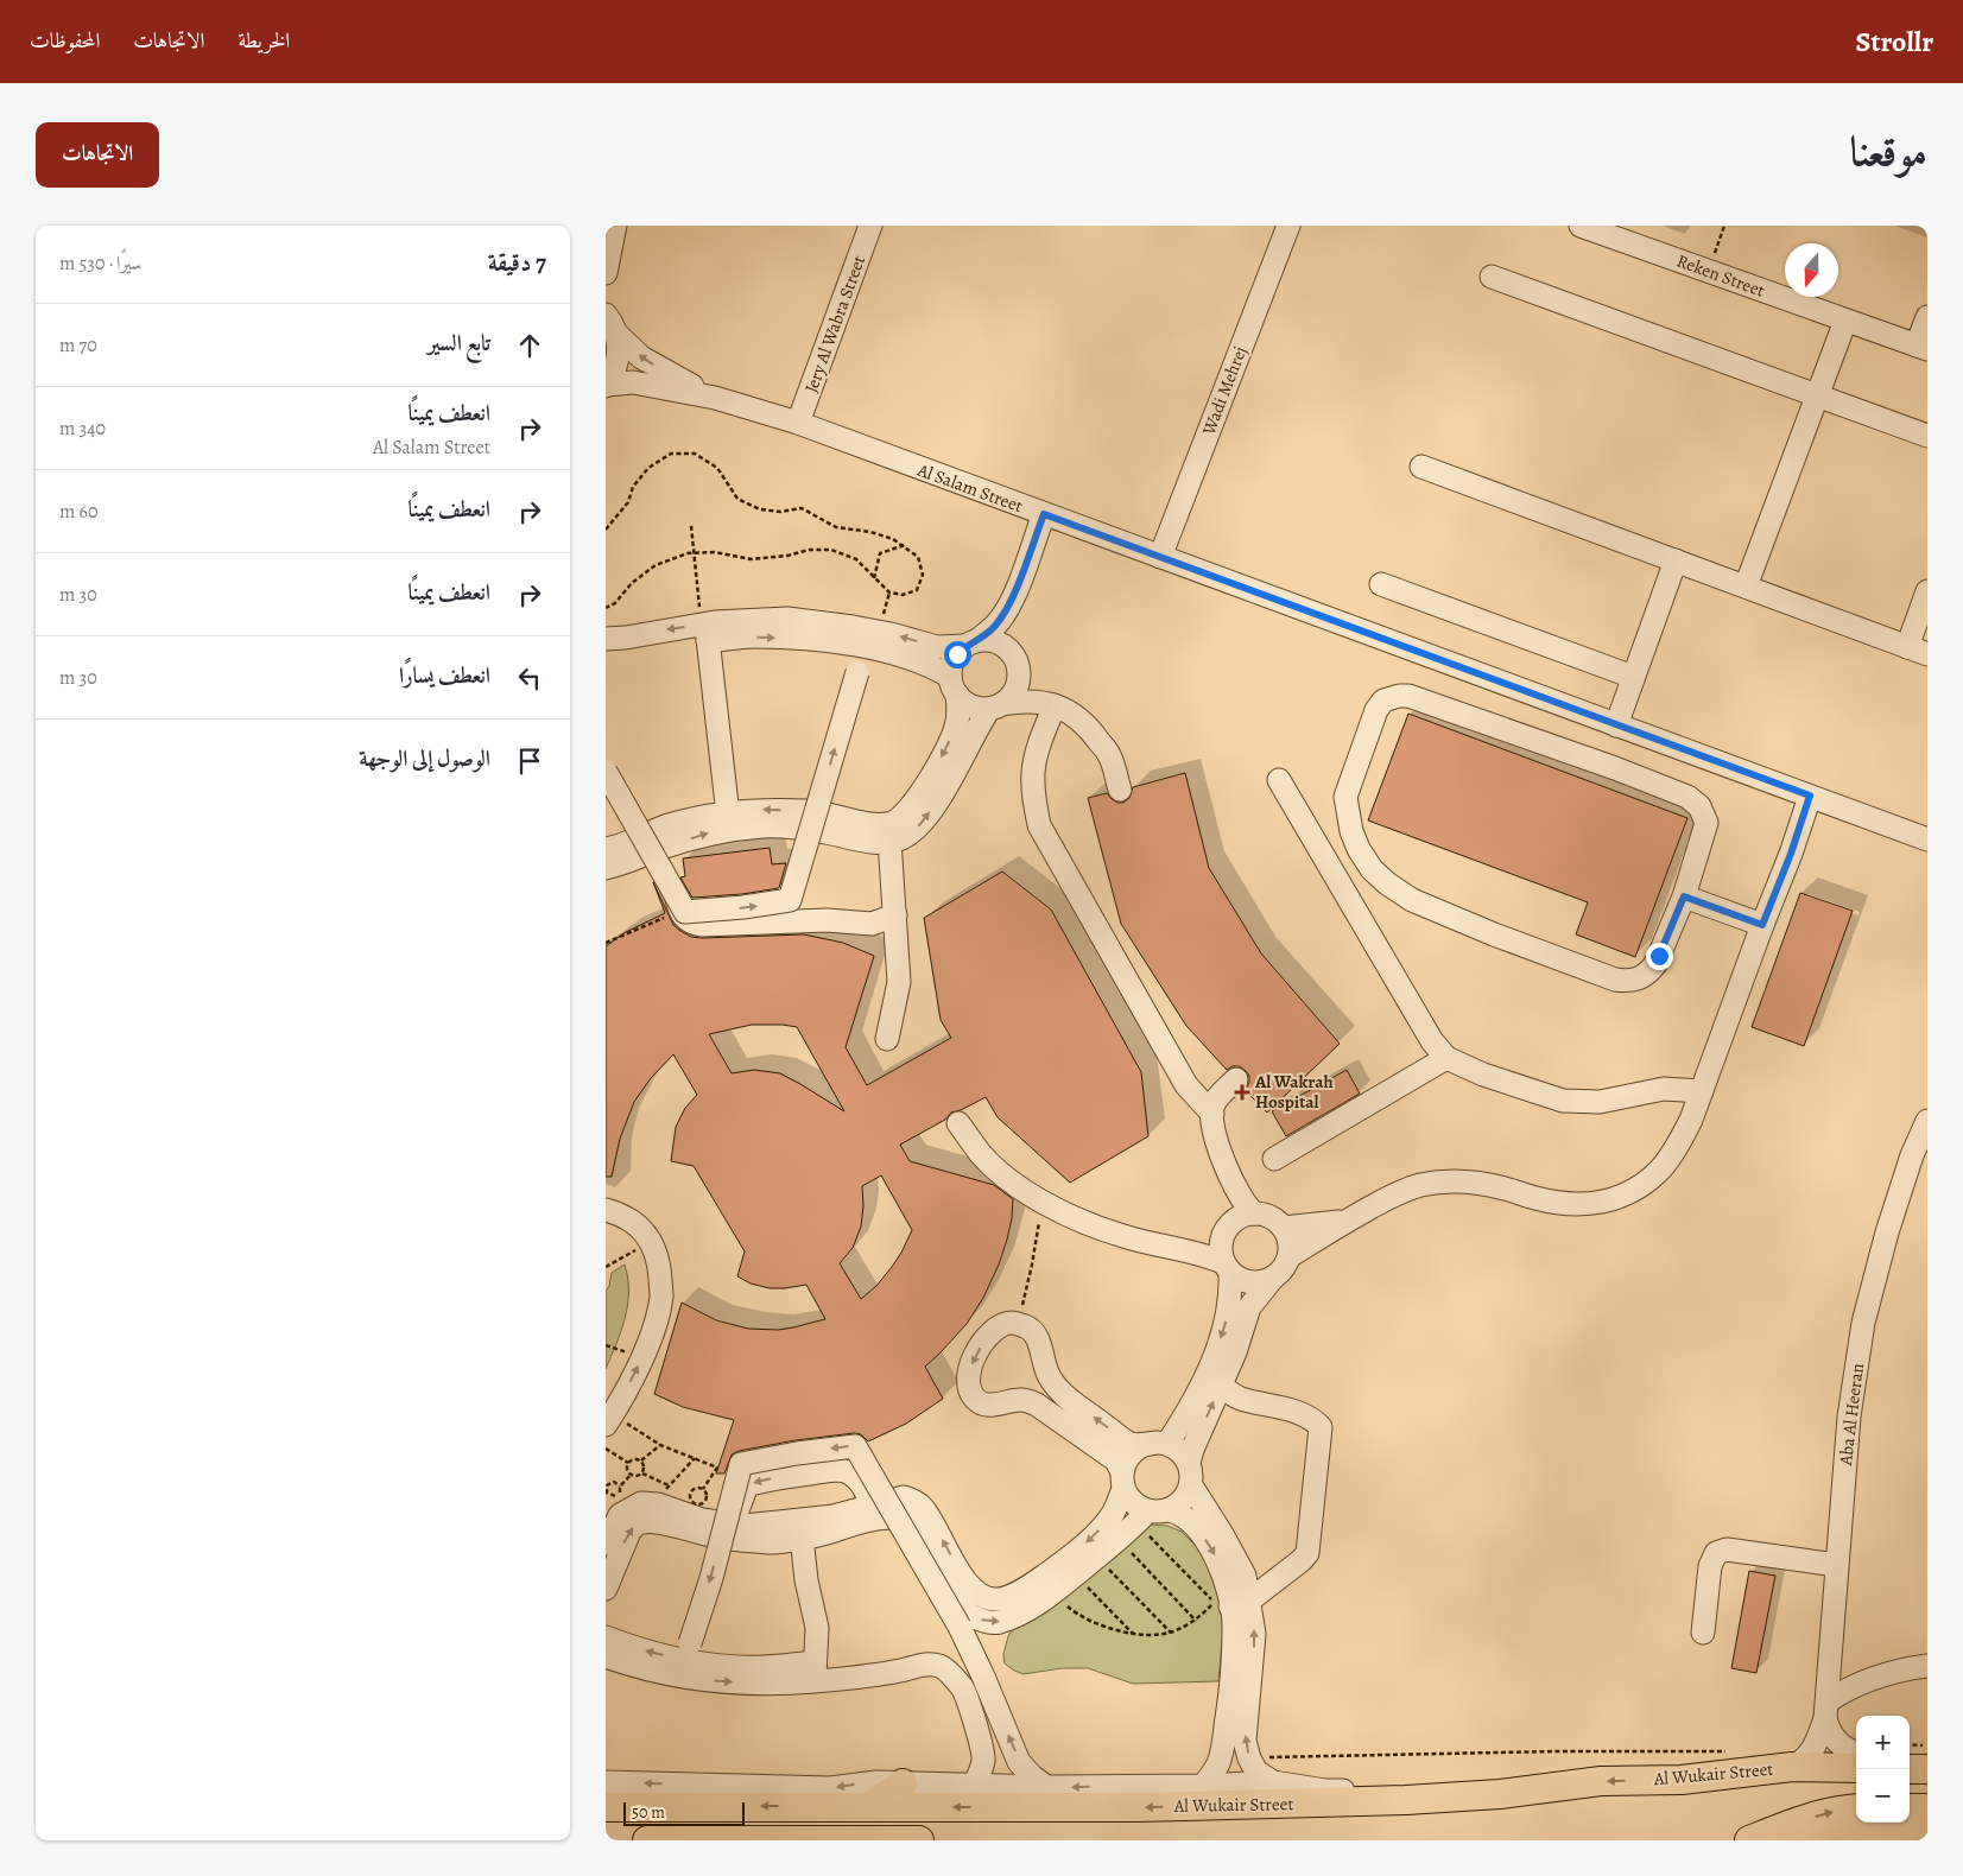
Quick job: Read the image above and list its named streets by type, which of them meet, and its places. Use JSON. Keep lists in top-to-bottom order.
{
  "streets": {
    "main road": ["Al Wukair Street"],
    "street": [
      "Reken Street",
      "Jery Al Wabra Street",
      "Wadi Mehrej",
      "Al Salam Street",
      "Aba Al Heeran"
    ]
  },
  "crossings": [
    ["Jery Al Wabra Street", "Al Salam Street"],
    ["Wadi Mehrej", "Al Salam Street"],
    ["Aba Al Heeran", "Al Wukair Street"]
  ],
  "one_way": ["Al Wukair Street"],
  "places": {
    "health": ["Al Wakrah Hospital"]
  },
  "scale_bar": "50 m",
  "north": "bottom",
  "page": {
    "header": "Strollr",
    "nav": ["الخريطة", "الاتجاهات", "المحفوظات"],
    "title": "موقعنا",
    "buttons": "الاتجاهات",
    "heading": ["7 دقيقة", "سيرًا · 530 m"],
    "list": [
      ["تابع السير", "70 m"],
      ["انعطف يمينًا", "Al Salam Street", "340 m"],
      ["انعطف يمينًا", "60 m"],
      ["انعطف يمينًا", "30 m"],
      ["انعطف يسارًا", "30 m"],
      "الوصول إلى الوجهة"
    ],
    "map_buttons": ["+", "−"],
    "scale": "50 m"
  }
}
